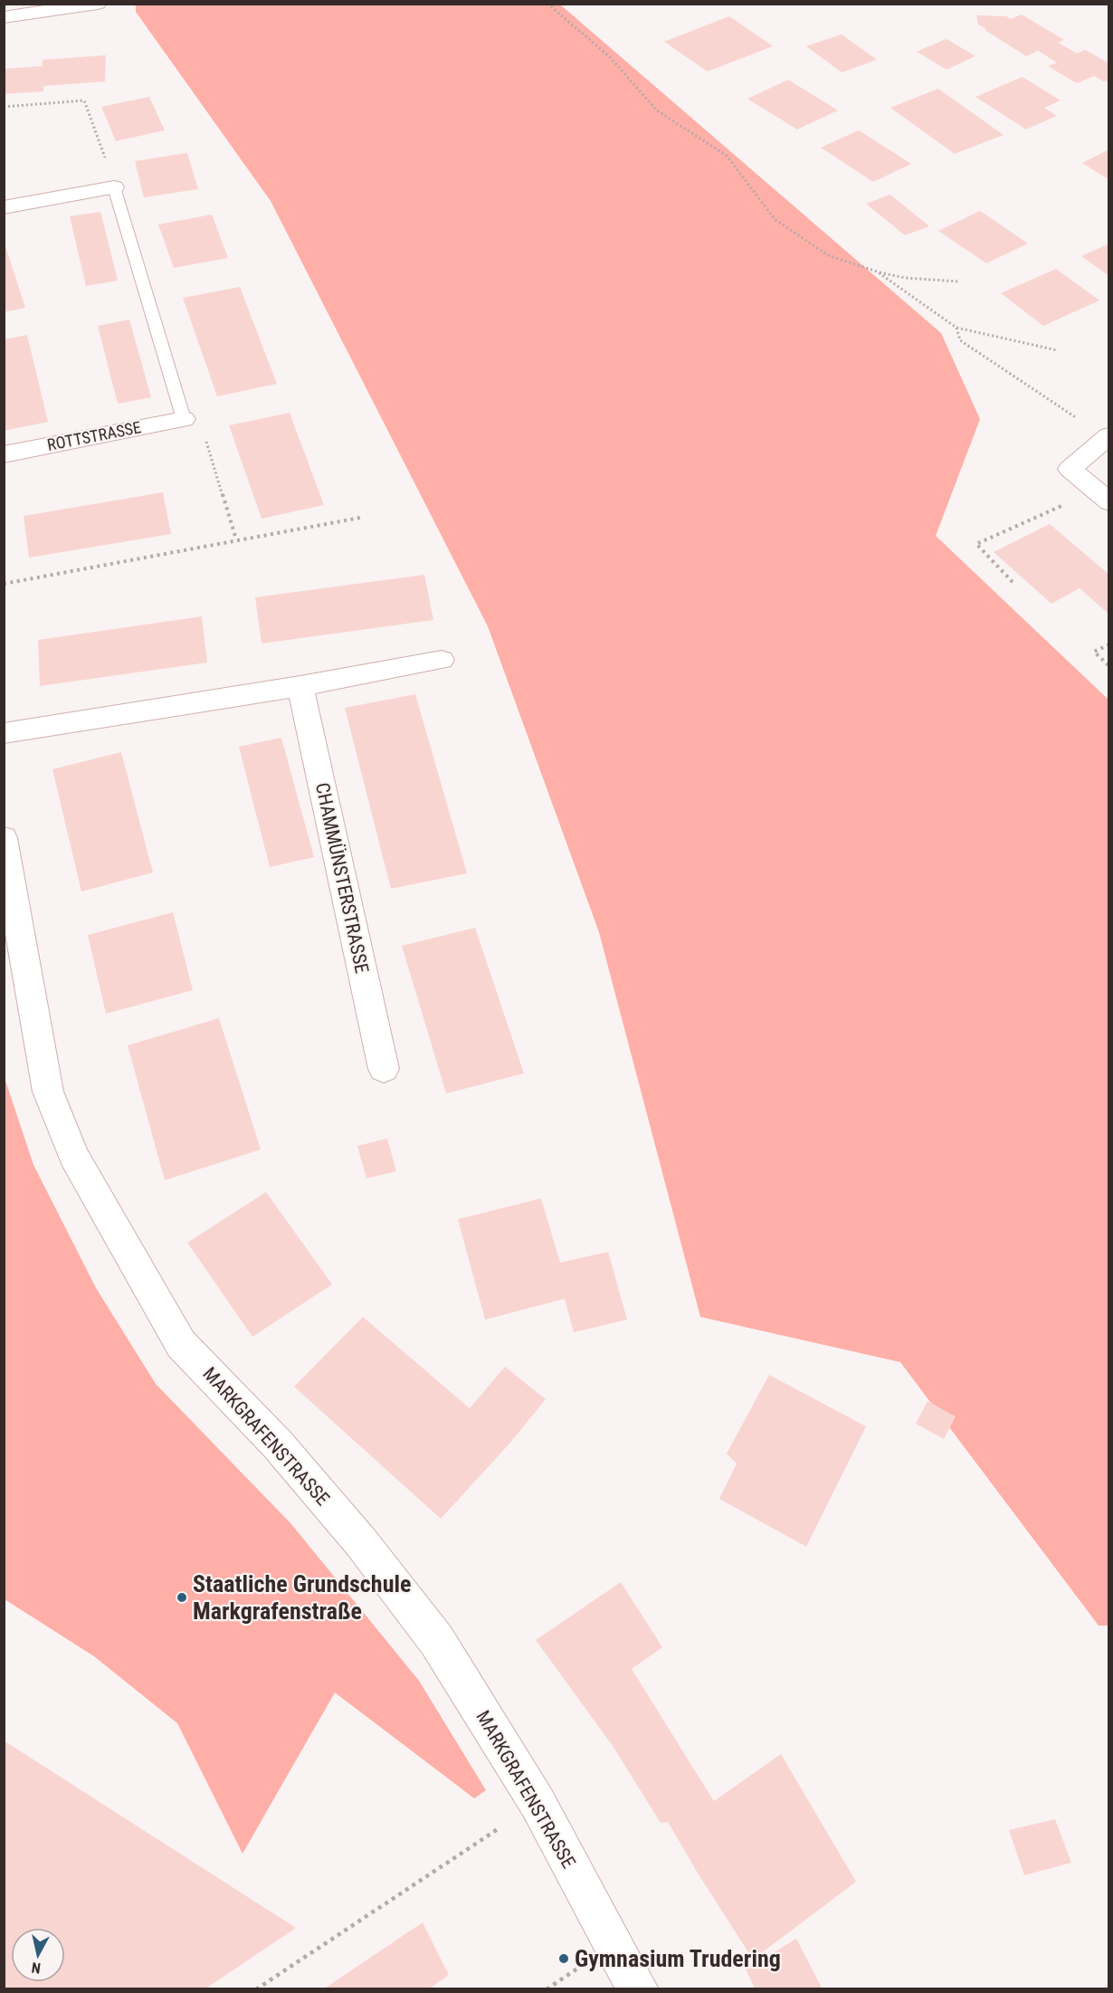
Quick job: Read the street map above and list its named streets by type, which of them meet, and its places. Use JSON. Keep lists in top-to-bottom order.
{
  "streets": {
    "street": ["ROTTSTRASSE", "CHAMMÜNSTERSTRASSE", "MARKGRAFENSTRASSE"]
  },
  "places": ["Staatliche Grundschule Markgrafenstraße", "Gymnasium Trudering"],
  "north": "bottom"
}
